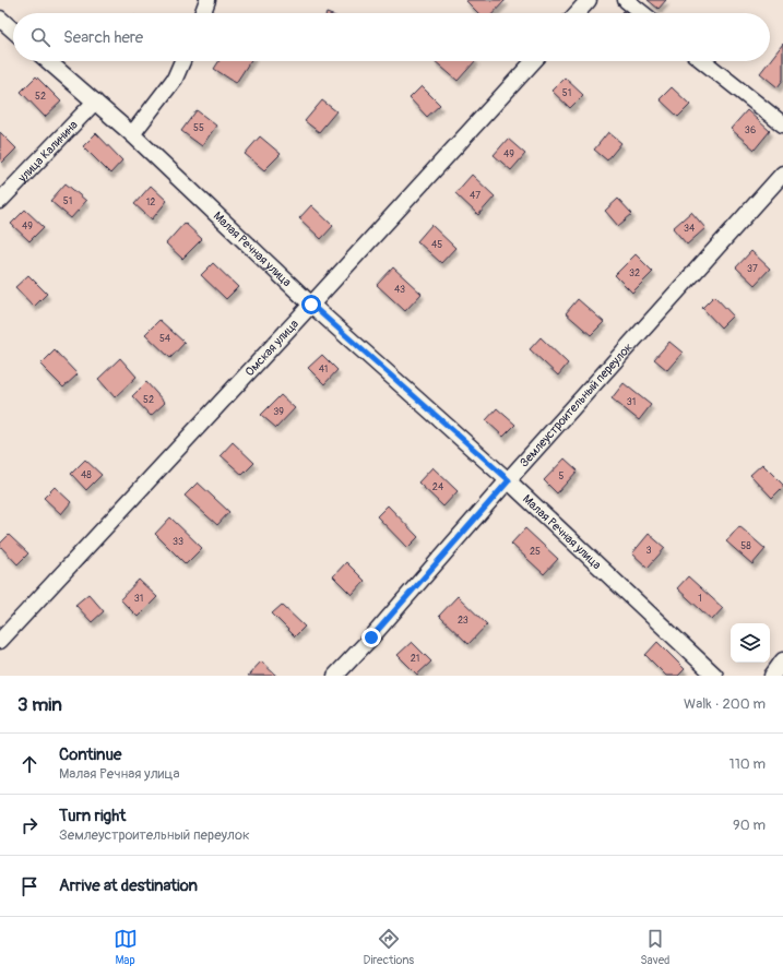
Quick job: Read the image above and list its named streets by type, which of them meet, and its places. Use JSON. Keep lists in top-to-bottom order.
{
  "streets": {
    "street": [
      "улица Калинина",
      "Малая Речная улица",
      "Омская улица",
      "Землеустроительный переулок"
    ]
  },
  "crossings": [
    ["улица Калинина", "Малая Речная улица"],
    ["Малая Речная улица", "Омская улица"],
    ["Малая Речная улица", "Землеустроительный переулок"]
  ],
  "house_numbers": [
    "51",
    "52",
    "55",
    "36",
    "49",
    "47",
    "51",
    "12",
    "49",
    "34",
    "45",
    "37",
    "32",
    "43",
    "54",
    "41",
    "52",
    "31",
    "39",
    "48",
    "5",
    "24",
    "33",
    "58",
    "3",
    "25",
    "31",
    "1",
    "23",
    "21"
  ],
  "page": {
    "search": "Search here",
    "heading": ["3 min", "Walk · 200 m"],
    "list": [
      ["Continue", "Малая Речная улица", "110 m"],
      ["Turn right", "Землеустроительный переулок", "90 m"],
      "Arrive at destination"
    ],
    "nav": ["Map", "Directions", "Saved"]
  }
}
